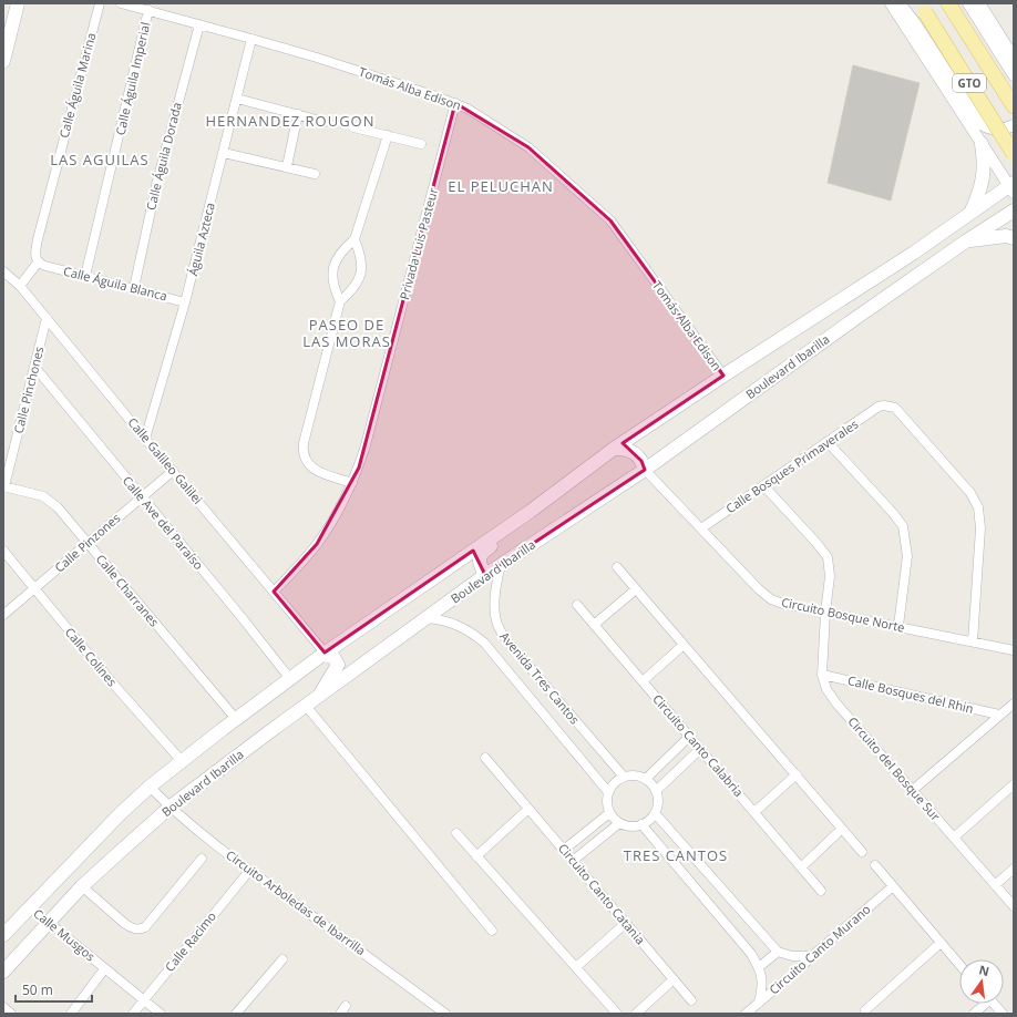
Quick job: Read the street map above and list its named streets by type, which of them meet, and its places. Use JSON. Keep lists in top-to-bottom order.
{
  "streets": {
    "main road": ["GTO", "Boulevard Ibarilla"],
    "street": [
      "Calle Águila Imperial",
      "Calle Águila Marina",
      "Tomás Alba Edison",
      "Calle Águila Dorada",
      "Águila Azteca",
      "Privada Luis Pasteur",
      "Calle Águila Blanca",
      "Calle Pinchones",
      "Calle Galileo Galilei",
      "Calle Bosques Primaverales",
      "Calle Ave del Paraíso",
      "Calle Pinzones",
      "Calle Charranes",
      "Circuito Bosque Norte",
      "Calle Colines",
      "Avenida Tres Cantos",
      "Calle Bosques del Rhin",
      "Circuito Canto Calabria",
      "Circuito del Bosque Sur",
      "Circuito Canto Catania",
      "Circuito Arboledas de Ibarrilla",
      "Calle Musgos",
      "Calle Racimo",
      "Circuito Canto Murano"
    ]
  },
  "crossings": [
    ["Calle Águila Imperial", "Tomás Alba Edison"],
    ["Calle Águila Imperial", "Calle Águila Blanca"],
    ["Calle Águila Marina", "Calle Águila Blanca"],
    ["Tomás Alba Edison", "Calle Águila Dorada"],
    ["Tomás Alba Edison", "Águila Azteca"],
    ["Tomás Alba Edison", "Privada Luis Pasteur"],
    ["Tomás Alba Edison", "Boulevard Ibarilla"],
    ["Calle Águila Dorada", "Calle Águila Blanca"],
    ["Águila Azteca", "Calle Águila Blanca"],
    ["Águila Azteca", "Calle Galileo Galilei"],
    ["Privada Luis Pasteur", "Calle Galileo Galilei"],
    ["Boulevard Ibarilla", "Calle Galileo Galilei"],
    ["Boulevard Ibarilla", "Calle Ave del Paraíso"],
    ["Boulevard Ibarilla", "Calle Charranes"],
    ["Boulevard Ibarilla", "Circuito Bosque Norte"],
    ["Boulevard Ibarilla", "Calle Colines"],
    ["Boulevard Ibarilla", "Avenida Tres Cantos"],
    ["Boulevard Ibarilla", "Circuito Arboledas de Ibarrilla"],
    ["Boulevard Ibarilla", "Calle Musgos"],
    ["Calle Pinchones", "Calle Galileo Galilei"],
    ["Calle Pinchones", "Calle Ave del Paraíso"],
    ["Calle Pinchones", "Calle Charranes"],
    ["Calle Galileo Galilei", "Calle Pinzones"],
    ["Calle Bosques Primaverales", "Circuito Bosque Norte"],
    ["Calle Bosques Primaverales", "Circuito del Bosque Sur"],
    ["Calle Ave del Paraíso", "Calle Pinzones"],
    ["Calle Pinzones", "Calle Charranes"],
    ["Calle Pinzones", "Calle Colines"],
    ["Circuito Bosque Norte", "Circuito del Bosque Sur"],
    ["Calle Bosques del Rhin", "Circuito del Bosque Sur"],
    ["Circuito Arboledas de Ibarrilla", "Calle Racimo"],
    ["Calle Musgos", "Calle Racimo"]
  ],
  "districts": [
    "HERNANDEZ ROUGON",
    "LAS AGUILAS",
    "EL PELUCHAN",
    "PASEO DE LAS MORAS",
    "TRES CANTOS"
  ],
  "scale_bar": "50 m",
  "north": "top"
}
